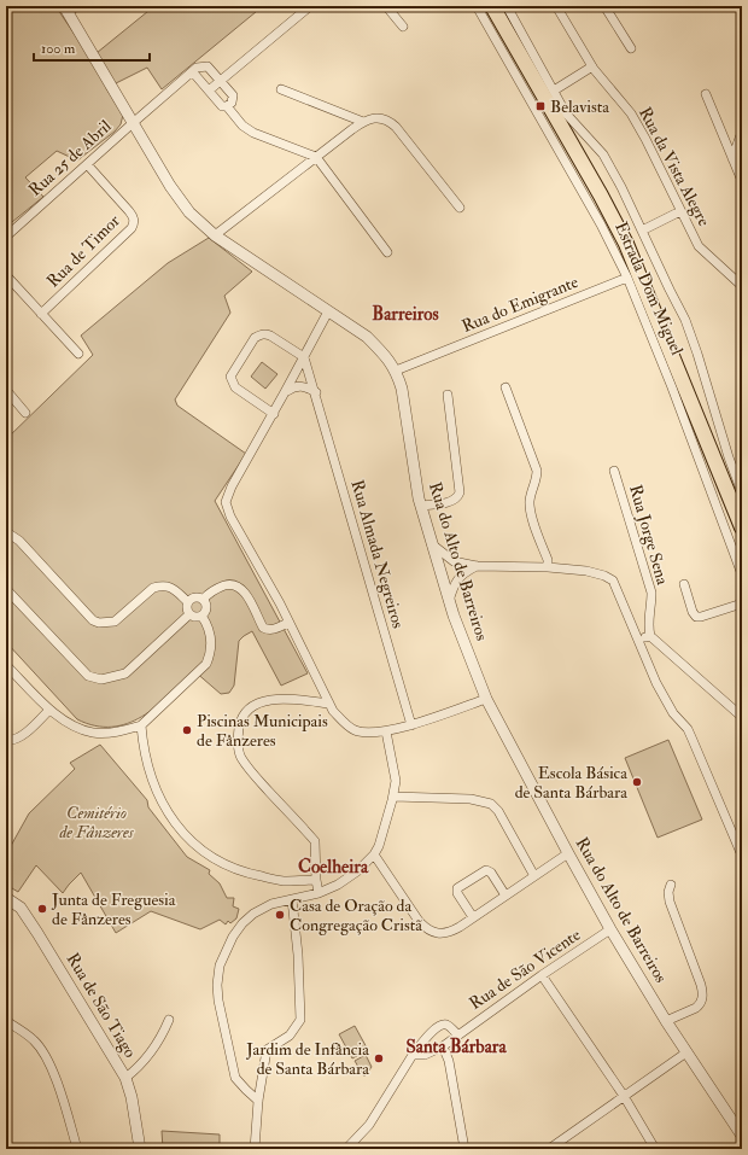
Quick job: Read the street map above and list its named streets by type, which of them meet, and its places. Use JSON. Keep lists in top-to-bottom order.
{
  "streets": {
    "main road": ["Estrada Dom Miguel"],
    "street": [
      "Rua 25 de Abril",
      "Rua da Vista Alegre",
      "Rua de Timor",
      "Rua do Emigrante",
      "Rua Jorge Sena",
      "Rua Almada Negreiros",
      "Rua do Alto de Barreiros",
      "Rua de São Vicente",
      "Rua de São Tiago"
    ]
  },
  "crossings": [
    ["Rua 25 de Abril", "Rua de Timor"],
    ["Rua 25 de Abril", "Rua do Alto de Barreiros"],
    ["Estrada Dom Miguel", "Rua do Emigrante"],
    ["Rua do Emigrante", "Rua do Alto de Barreiros"],
    ["Rua do Alto de Barreiros", "Rua de São Vicente"]
  ],
  "districts": ["Barreiros", "Coelheira", "Santa Bárbara"],
  "parks": ["Cemitério de Fânzeres"],
  "places": {
    "transit": ["Belavista"],
    "other": [
      "Piscinas Municipais de Fânzeres",
      "Escola Básica de Santa Bárbara",
      "Junta de Freguesia de Fânzeres",
      "Casa de Oração da Congregação Cristã",
      "Jardim de Infância de Santa Bárbara"
    ]
  },
  "scale_bar": "100 m"
}
